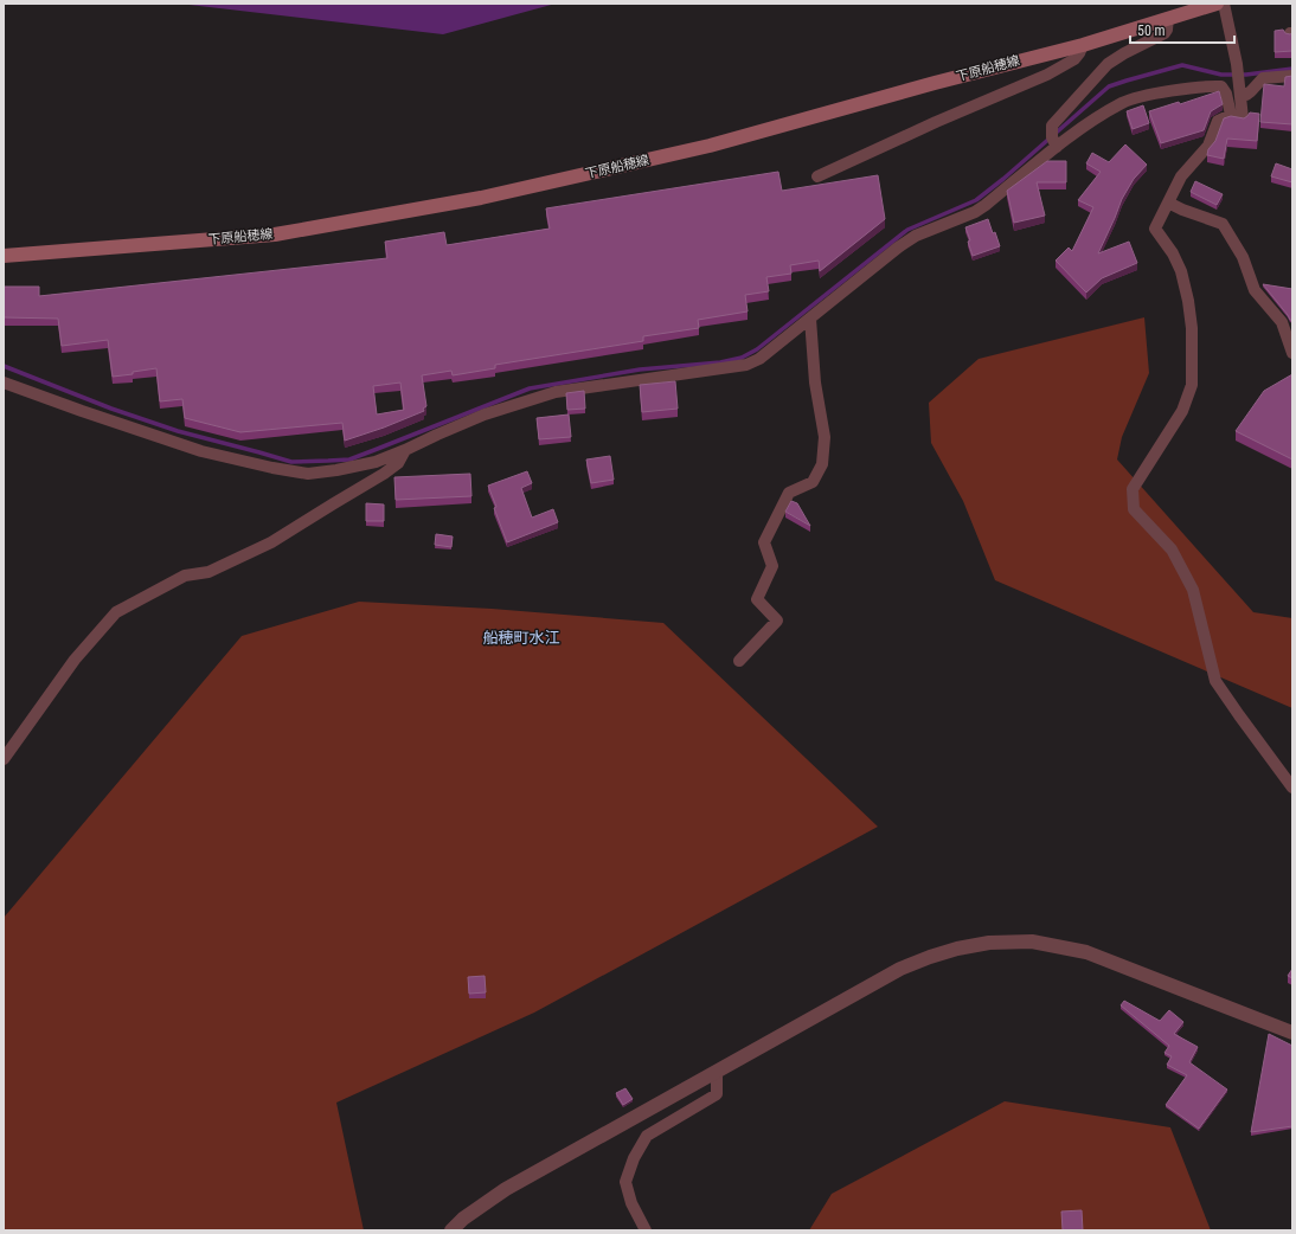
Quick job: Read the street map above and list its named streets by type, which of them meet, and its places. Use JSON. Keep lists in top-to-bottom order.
{
  "streets": {
    "main road": ["下原船穂線"]
  },
  "districts": ["船穂町水江"],
  "scale_bar": "50 m"
}
